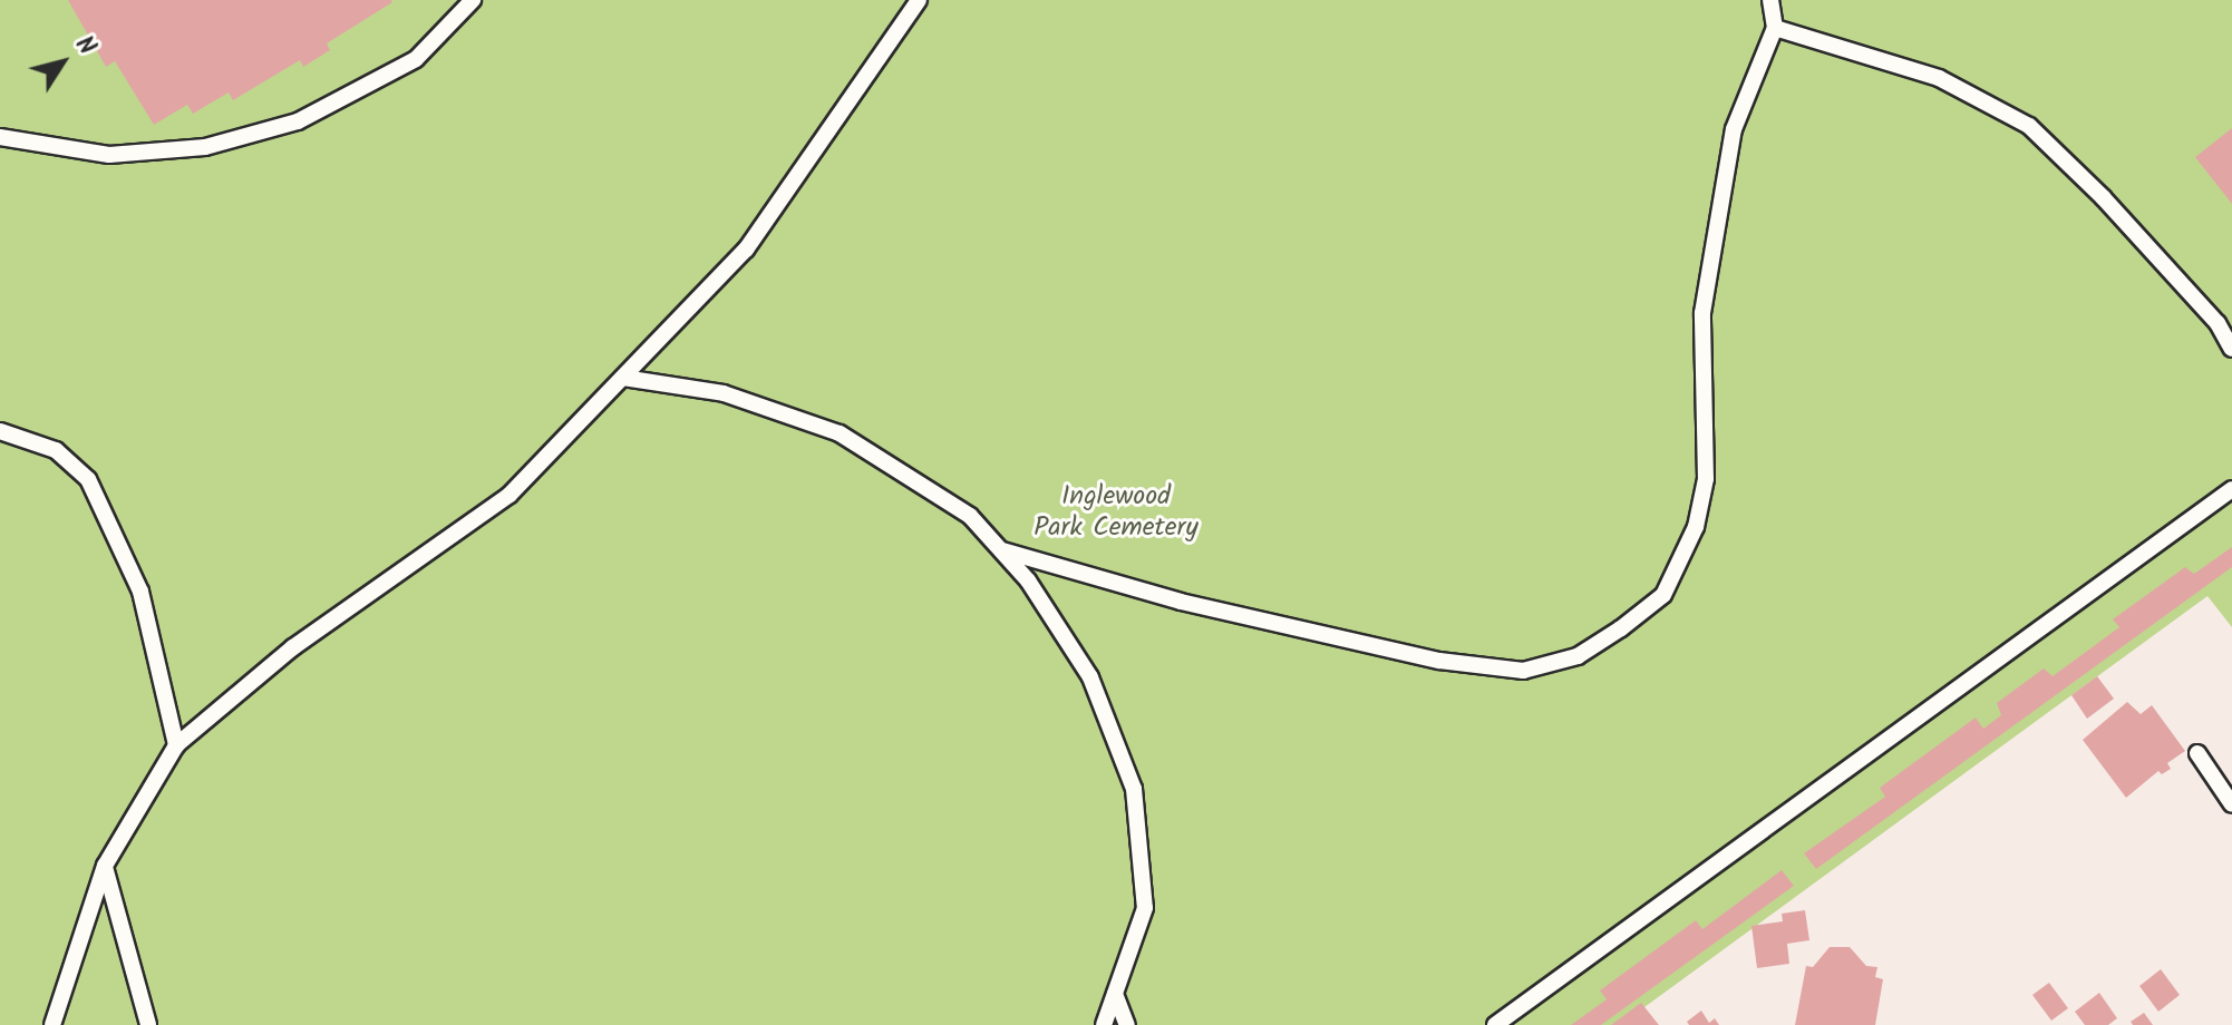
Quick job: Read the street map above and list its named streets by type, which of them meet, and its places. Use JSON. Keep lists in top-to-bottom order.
{
  "parks": ["Inglewood Park Cemetery"],
  "north": "top right"
}
